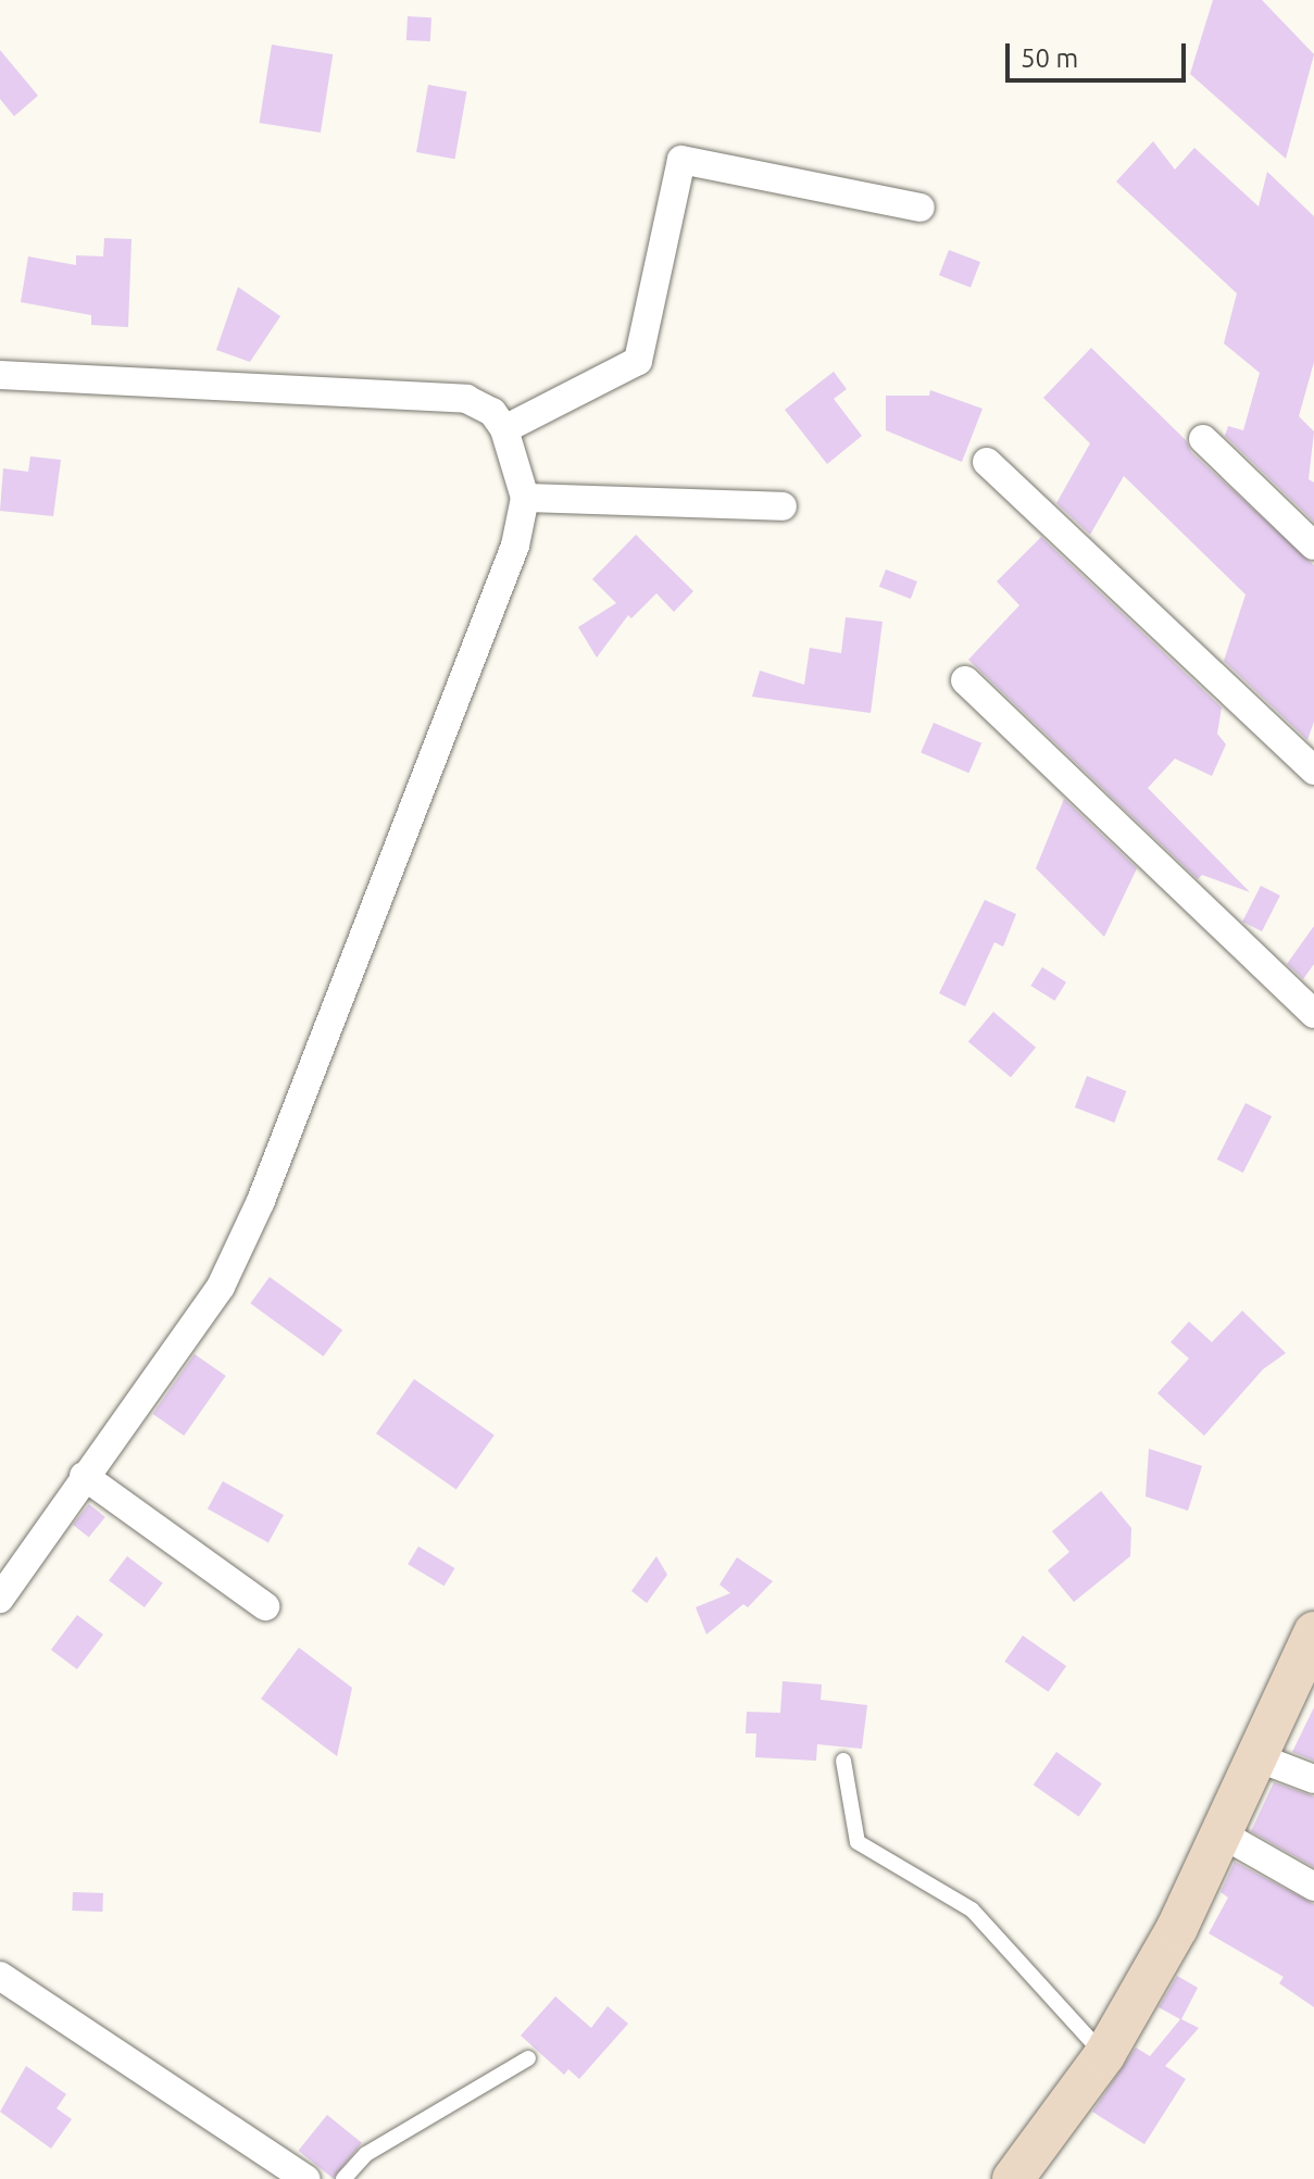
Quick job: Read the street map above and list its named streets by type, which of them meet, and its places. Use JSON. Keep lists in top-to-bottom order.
{
  "scale_bar": "50 m"
}
